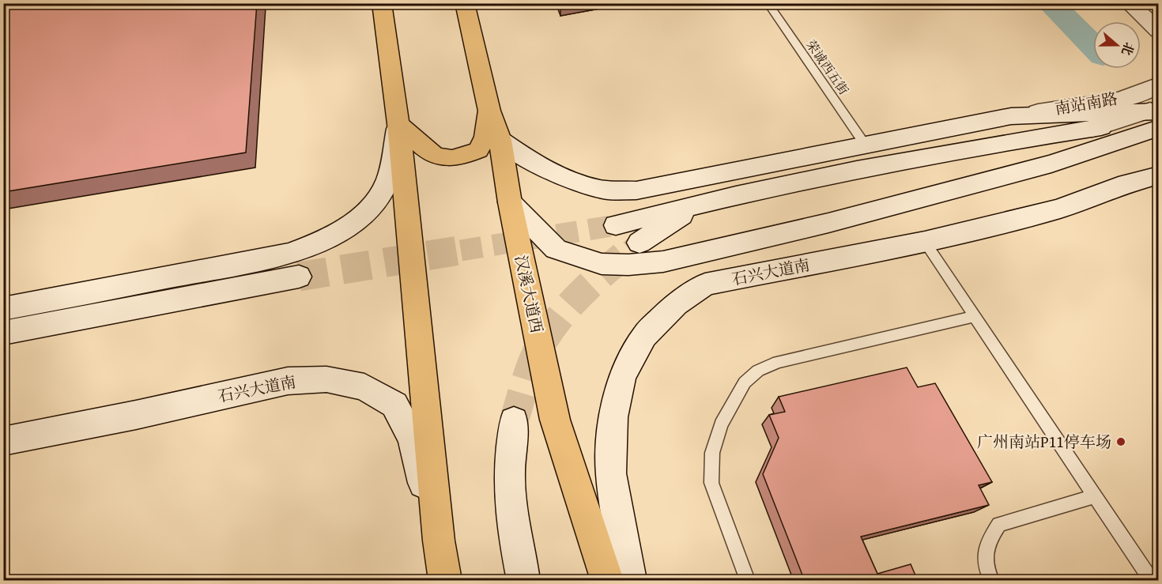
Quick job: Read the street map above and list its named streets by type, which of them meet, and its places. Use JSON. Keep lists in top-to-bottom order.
{
  "streets": {
    "main road": ["南站南路", "石兴大道南", "汉溪大道西"],
    "lane": ["荣诚西五街"]
  },
  "places": ["广州南站P11停车场"],
  "north": "right"
}
